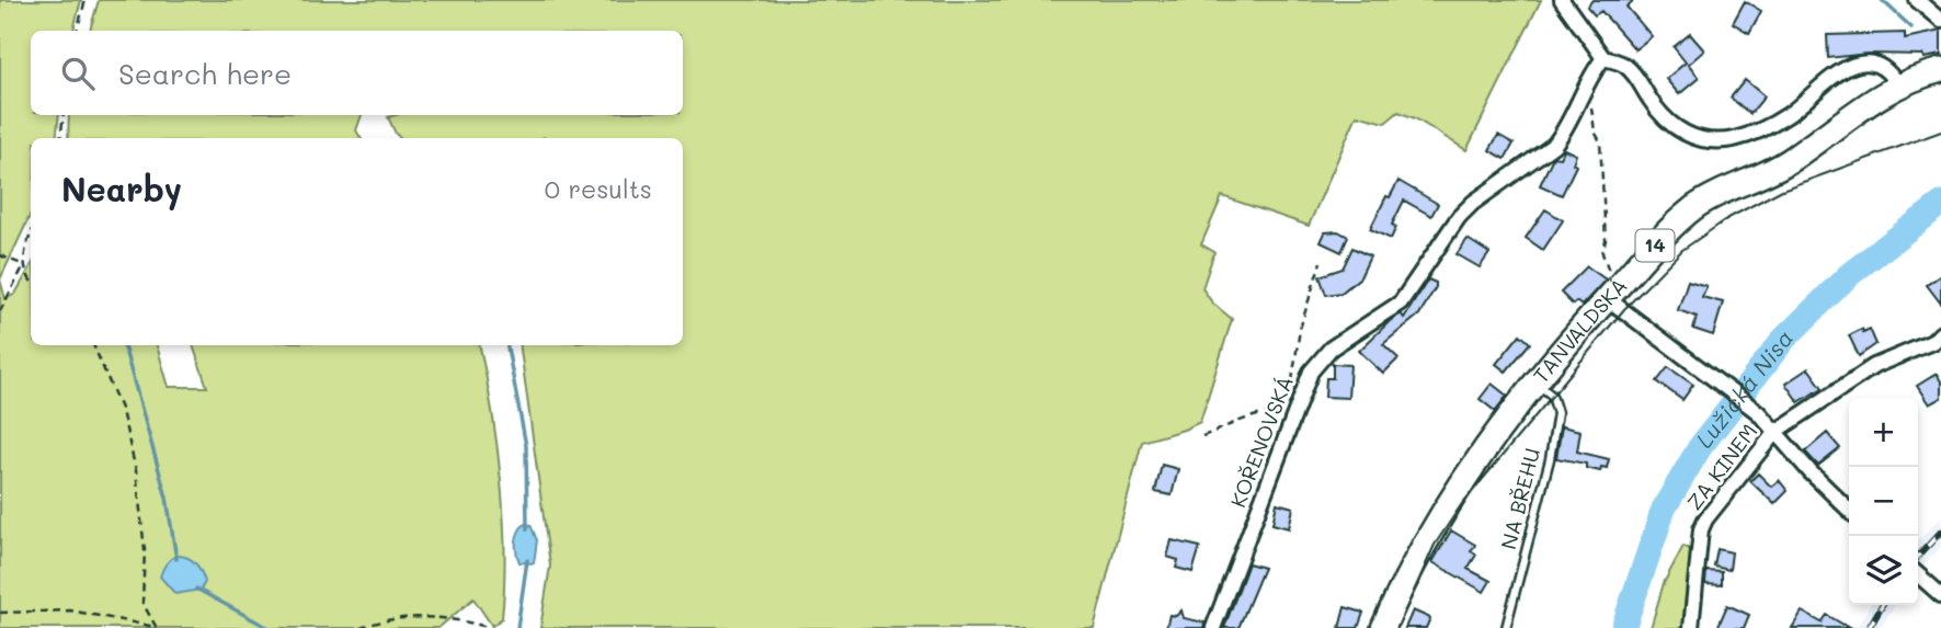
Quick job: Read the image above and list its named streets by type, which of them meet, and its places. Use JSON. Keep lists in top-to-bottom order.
{
  "streets": {
    "main road": ["14", "TANVALDSKÁ"],
    "street": ["KOŘENOVSKÁ", "ZA KINEM"],
    "lane": ["NA BŘEHU"]
  },
  "crossings": [
    ["TANVALDSKÁ", "NA BŘEHU"]
  ],
  "water": ["Lužická Nisa"],
  "page": {
    "search": "Search here",
    "heading": ["Nearby", "0 results"],
    "map_buttons": ["+", "−"]
  }
}
